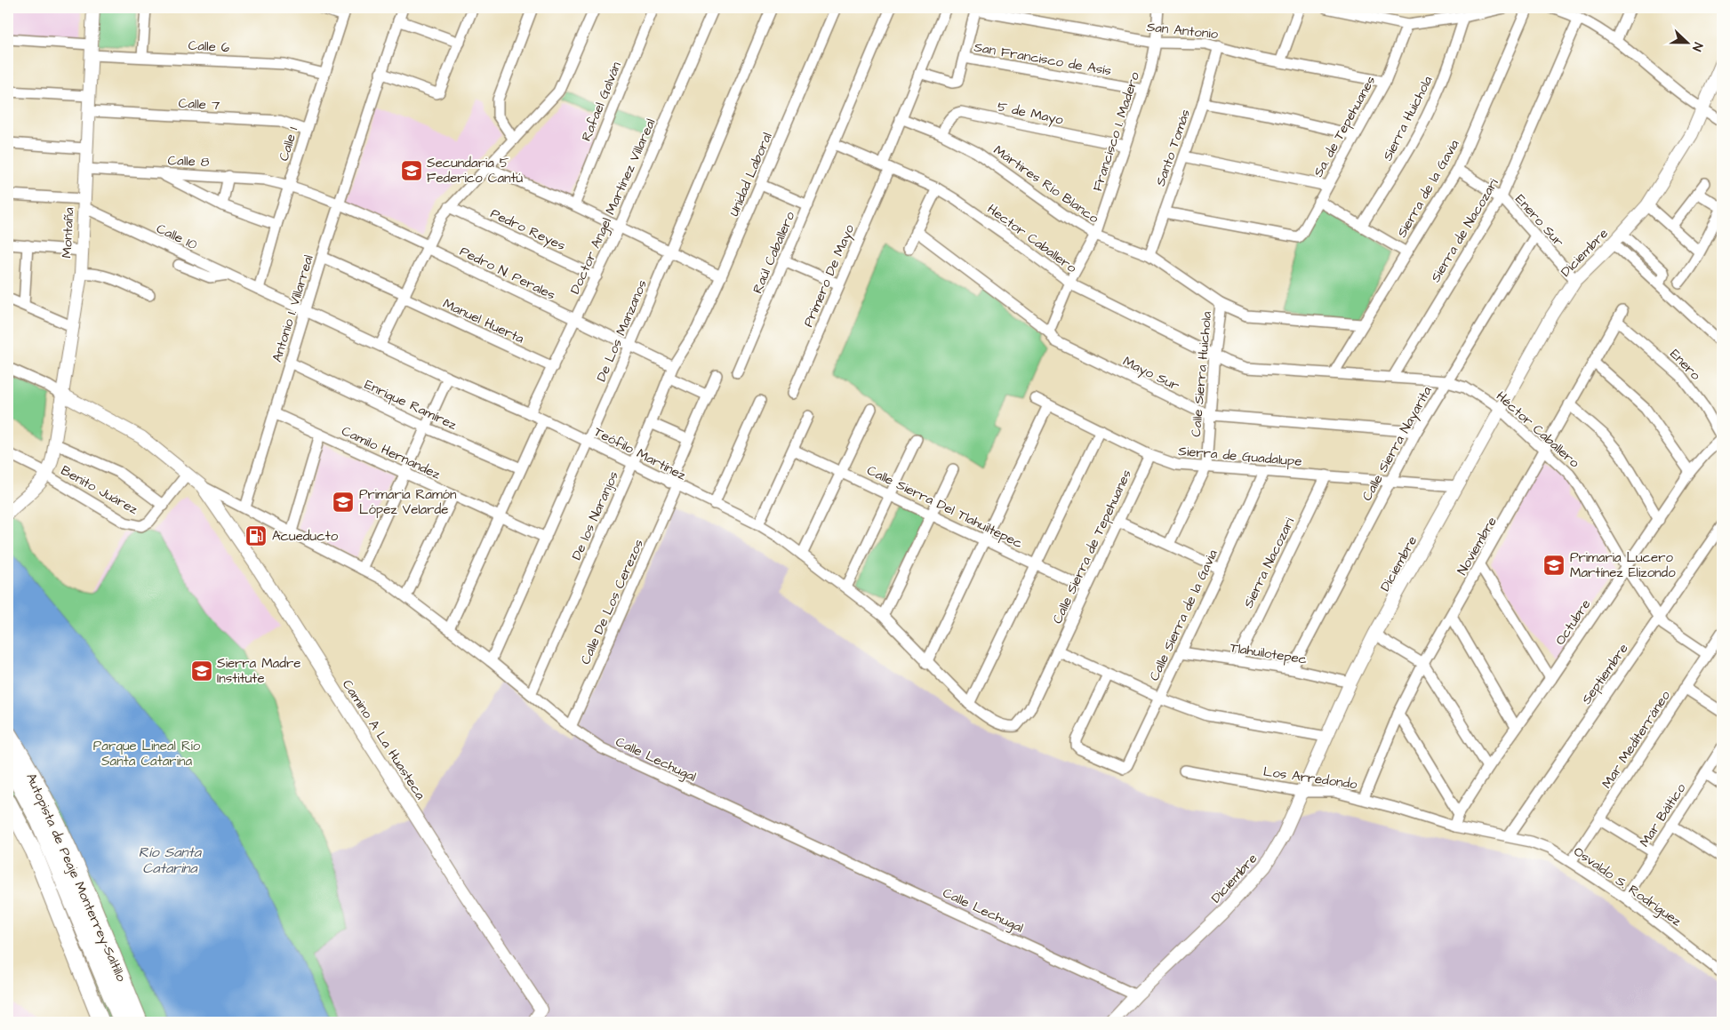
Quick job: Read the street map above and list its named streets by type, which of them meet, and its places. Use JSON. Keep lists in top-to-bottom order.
{
  "streets": {
    "highway": ["Autopista de Peaje Monterrey-Saltillo"],
    "street": [
      "San Antonio",
      "Calle 6",
      "San Francisco de Asís",
      "Rafael Galván",
      "Calle 7",
      "5 de Mayo",
      "Sierra Huichola",
      "Sa. de Tepehuanes",
      "Francisco I. Madero",
      "Calle 1",
      "Santo Tomás",
      "Calle 8",
      "Unidad Laboral",
      "Mártires Río Blanco",
      "Sierra de la Gavia",
      "Doctor Angel Martínez Villareal",
      "Enero Sur",
      "Pedro Reyes",
      "Sierra de Nacozari",
      "Montaña",
      "Calle 10",
      "Hector Caballero",
      "Raúl Caballero",
      "Diciembre",
      "Pedro N. Perales",
      "Primero De Mayo",
      "Antonio I. Villarreal",
      "Manuel Huerta",
      "De Los Manzanos",
      "Enero",
      "Mayo Sur",
      "Calle Sierra Huichola",
      "Enrique Ramírez",
      "Héctor Caballero",
      "Calle Sierra Nayarita",
      "Camilo Hernandez",
      "Teófilo Martínez",
      "Sierra de Guadalupe",
      "Benito Juárez",
      "Calle Sierra Del Tlahuiltepec",
      "De los Naranjos",
      "Noviembre",
      "Calle Sierra de Tepehuanes",
      "Sierra Nacozari",
      "Calle De Los Cerezos",
      "Calle Sierra de la Gavia",
      "Octubre",
      "Tlahuilotepec",
      "Septiembre",
      "Camino A La Huasteca",
      "Mar Mediterráneo",
      "Calle Lechugal",
      "Los Arredondo",
      "Mar Báltico",
      "Osvaldo S. Rodríguez"
    ]
  },
  "crossings": [
    ["San Antonio", "Sa. de Tepehuanes"],
    ["San Antonio", "Francisco I. Madero"],
    ["San Antonio", "Santo Tomás"],
    ["Calle 6", "Calle 1"],
    ["Calle 6", "Montaña"],
    ["San Francisco de Asís", "Francisco I. Madero"],
    ["Calle 7", "Calle 1"],
    ["Calle 7", "Montaña"],
    ["5 de Mayo", "Francisco I. Madero"],
    ["5 de Mayo", "Mártires Río Blanco"],
    ["Sa. de Tepehuanes", "Santo Tomás"],
    ["Francisco I. Madero", "Mártires Río Blanco"],
    ["Francisco I. Madero", "Hector Caballero"],
    ["Francisco I. Madero", "Mayo Sur"],
    ["Calle 1", "Calle 8"],
    ["Calle 1", "Calle 10"],
    ["Calle 1", "Pedro N. Perales"],
    ["Calle 1", "Teófilo Martínez"],
    ["Santo Tomás", "Mártires Río Blanco"],
    ["Calle 8", "Montaña"],
    ["Calle 8", "Pedro N. Perales"],
    ["Unidad Laboral", "De los Naranjos"],
    ["Mártires Río Blanco", "Sierra de la Gavia"],
    ["Mártires Río Blanco", "Primero De Mayo"],
    ["Mártires Río Blanco", "Calle Sierra Huichola"],
    ["Sierra de la Gavia", "Enero Sur"],
    ["Sierra de la Gavia", "Héctor Caballero"],
    ["Doctor Angel Martínez Villareal", "Pedro Reyes"],
    ["Doctor Angel Martínez Villareal", "Pedro N. Perales"],
    ["Doctor Angel Martínez Villareal", "Manuel Huerta"],
    ["Doctor Angel Martínez Villareal", "Teófilo Martínez"],
    ["Enero Sur", "Sierra de Nacozari"],
    ["Enero Sur", "Diciembre"],
    ["Enero Sur", "Calle Sierra Nayarita"],
    ["Sierra de Nacozari", "Héctor Caballero"],
    ["Montaña", "Calle 10"],
    ["Montaña", "Benito Juárez"],
    ["Calle 10", "Teófilo Martínez"],
    ["Hector Caballero", "Raúl Caballero"],
    ["Hector Caballero", "Primero De Mayo"],
    ["Hector Caballero", "Calle Sierra Huichola"],
    ["Hector Caballero", "Héctor Caballero"],
    ["Diciembre", "Héctor Caballero"],
    ["Diciembre", "Sierra de Guadalupe"],
    ["Diciembre", "Tlahuilotepec"],
    ["Diciembre", "Calle Lechugal"],
    ["Diciembre", "Los Arredondo"],
    ["Pedro N. Perales", "Antonio I. Villarreal"],
    ["Pedro N. Perales", "De Los Manzanos"],
    ["Pedro N. Perales", "De los Naranjos"],
    ["Antonio I. Villarreal", "Manuel Huerta"],
    ["Antonio I. Villarreal", "Enrique Ramírez"],
    ["Antonio I. Villarreal", "Camilo Hernandez"],
    ["Antonio I. Villarreal", "Teófilo Martínez"],
    ["Antonio I. Villarreal", "Calle Lechugal"],
    ["De Los Manzanos", "Camilo Hernandez"],
    ["De Los Manzanos", "Teófilo Martínez"],
    ["De Los Manzanos", "Calle Lechugal"],
    ["Enero", "Noviembre"],
    ["Enero", "Octubre"],
    ["Mayo Sur", "Calle Sierra Huichola"],
    ["Mayo Sur", "Calle Sierra Nayarita"],
    ["Calle Sierra Huichola", "Héctor Caballero"],
    ["Calle Sierra Huichola", "Sierra de Guadalupe"],
    ["Héctor Caballero", "Calle Sierra Nayarita"],
    ["Héctor Caballero", "Noviembre"],
    ["Héctor Caballero", "Octubre"],
    ["Héctor Caballero", "Septiembre"],
    ["Héctor Caballero", "Mar Mediterráneo"],
    ["Calle Sierra Nayarita", "Sierra de Guadalupe"],
    ["Calle Sierra Nayarita", "Tlahuilotepec"],
    ["Teófilo Martínez", "De los Naranjos"],
    ["Teófilo Martínez", "Calle Sierra de Tepehuanes"],
    ["Teófilo Martínez", "Calle De Los Cerezos"],
    ["Sierra de Guadalupe", "Calle Sierra de Tepehuanes"],
    ["Sierra de Guadalupe", "Sierra Nacozari"],
    ["Sierra de Guadalupe", "Calle Sierra de la Gavia"],
    ["Calle Sierra Del Tlahuiltepec", "Calle Sierra de Tepehuanes"],
    ["De los Naranjos", "Calle Lechugal"],
    ["Noviembre", "Los Arredondo"],
    ["Sierra Nacozari", "Tlahuilotepec"],
    ["Calle De Los Cerezos", "Calle Lechugal"],
    ["Calle Sierra de la Gavia", "Tlahuilotepec"],
    ["Octubre", "Los Arredondo"],
    ["Septiembre", "Los Arredondo"],
    ["Septiembre", "Osvaldo S. Rodríguez"],
    ["Camino A La Huasteca", "Calle Lechugal"],
    ["Mar Mediterráneo", "Osvaldo S. Rodríguez"],
    ["Los Arredondo", "Osvaldo S. Rodríguez"],
    ["Mar Báltico", "Osvaldo S. Rodríguez"]
  ],
  "water": ["Río Santa Catarina"],
  "parks": ["Parque Lineal Río Santa Catarina"],
  "places": {
    "school or university": [
      "Secundaria 5 Federico Cantú",
      "Primaria Ramón López Velarde",
      "Primaria Lucero Martínez Elizondo",
      "Sierra Madre Institute"
    ],
    "fuel station": ["Acueducto"]
  },
  "north": "right"
}
